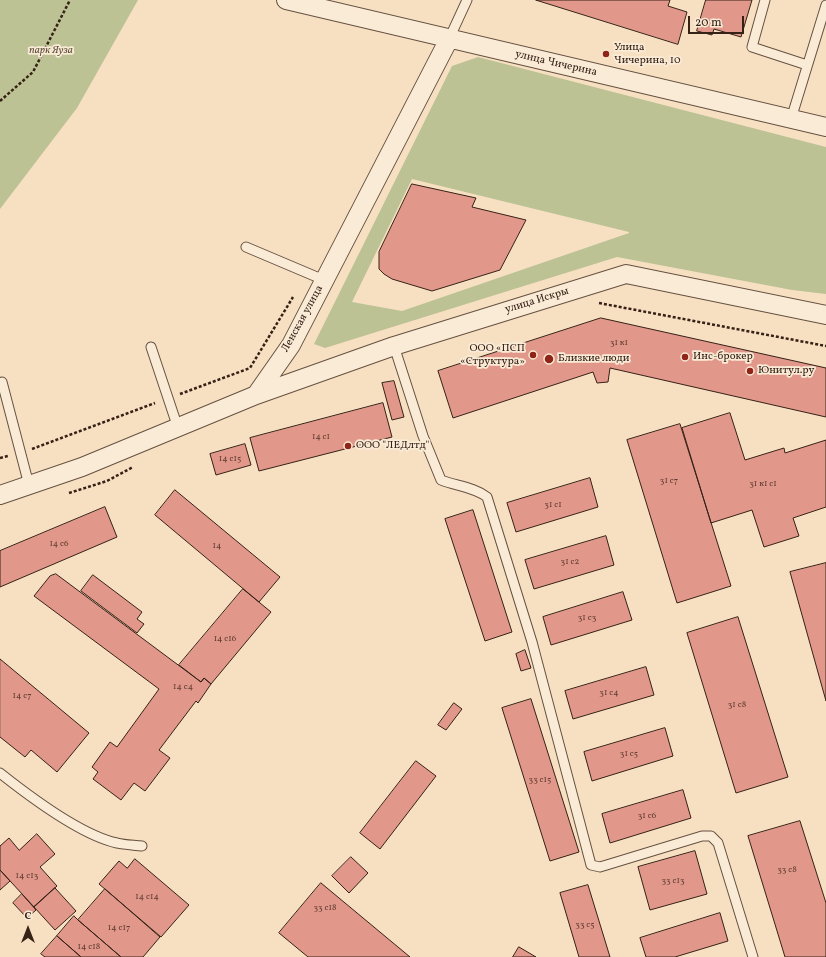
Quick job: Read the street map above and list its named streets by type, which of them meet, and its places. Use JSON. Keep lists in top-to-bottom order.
{
  "streets": {
    "street": ["улица Чичерина", "улица Искры", "Ленская улица"]
  },
  "crossings": [
    ["улица Чичерина", "Ленская улица"],
    ["улица Искры", "Ленская улица"]
  ],
  "parks": ["парк Яуза"],
  "places": [
    "Улица Чичерина, 10",
    "ООО «ПСП «Структура»",
    "Инс-брокер",
    "Близкие люди",
    "Юнитул.ру",
    "ООО \"ЛЕДлтд\""
  ],
  "house_numbers": [
    "31 к1",
    "14 с1",
    "14 с15",
    "31 с7",
    "31 к1 с1",
    "31 с1",
    "14 с6",
    "14",
    "31 с2",
    "31 с3",
    "14 с16",
    "14 с4",
    "31 с4",
    "14 с7",
    "31 с8",
    "31 с5",
    "33 с15",
    "31 с6",
    "33 с8",
    "14 с13",
    "33 с13",
    "14 с14",
    "33 с18",
    "33 с5",
    "14 с17",
    "14 с18"
  ],
  "scale_bar": "20 m",
  "north": "top"
}
